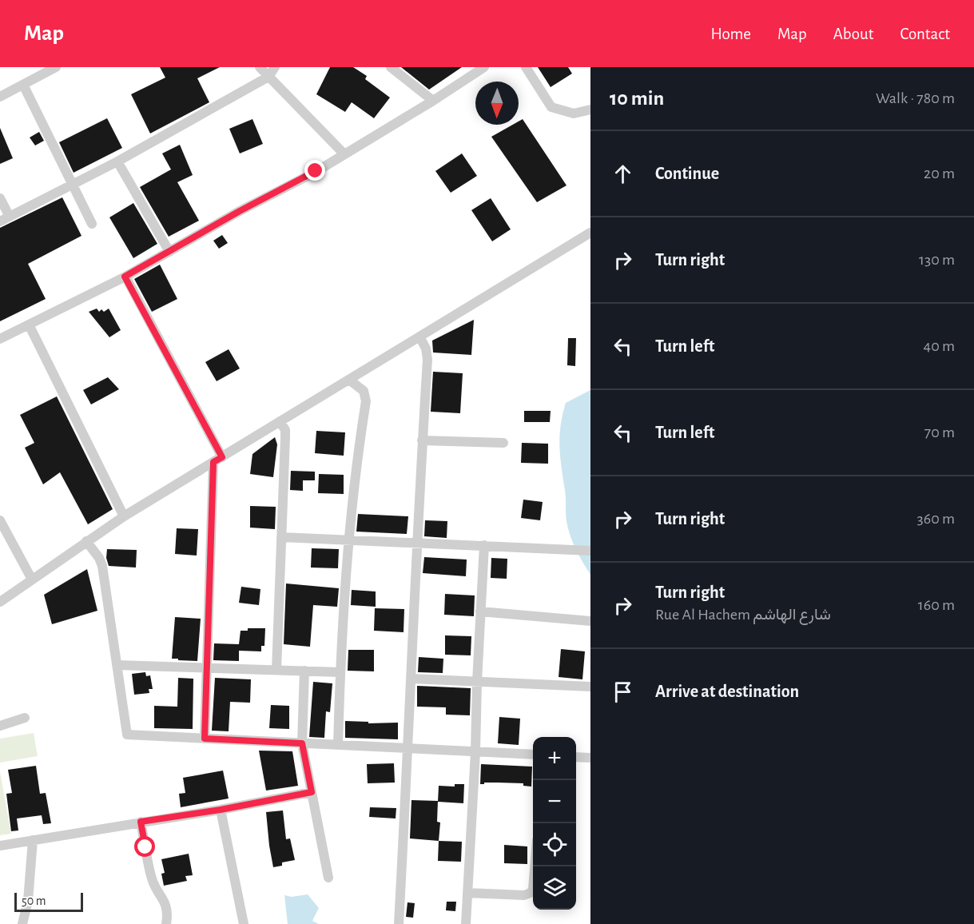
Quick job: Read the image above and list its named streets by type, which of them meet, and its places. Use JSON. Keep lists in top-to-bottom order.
{
  "scale_bar": "50 m",
  "north": "bottom",
  "page": {
    "header": "Map",
    "nav": [
      "Home",
      "Map",
      "About",
      "Contact"
    ],
    "heading": ["10 min", "Walk · 780 m"],
    "list": [
      ["Continue", "20 m"],
      ["Turn right", "130 m"],
      ["Turn left", "40 m"],
      ["Turn left", "70 m"],
      ["Turn right", "360 m"],
      ["Turn right", "Rue Al Hachem شارع الهاشم", "160 m"],
      "Arrive at destination"
    ],
    "map_buttons": ["+", "−"],
    "scale": "50 m"
  }
}
